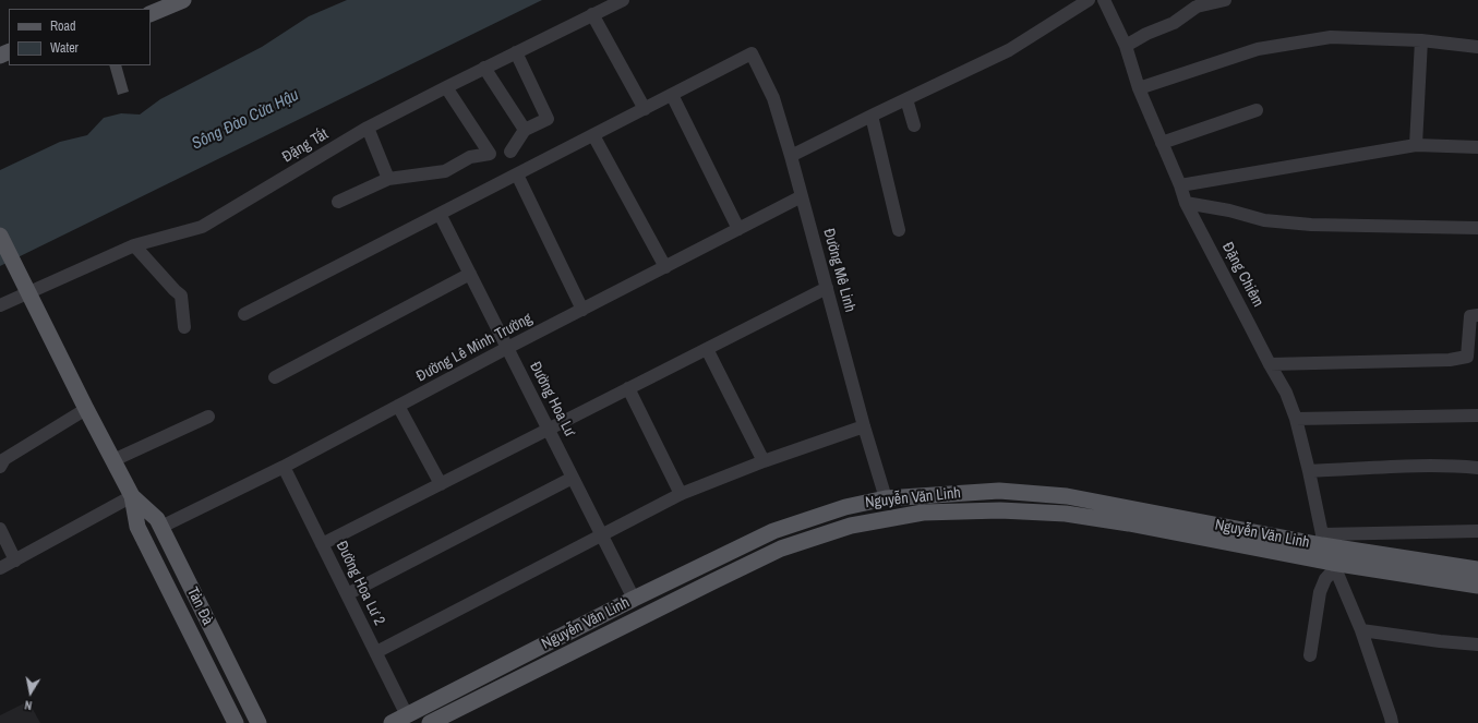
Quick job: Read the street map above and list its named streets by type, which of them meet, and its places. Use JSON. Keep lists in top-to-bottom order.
{
  "streets": {
    "main road": ["Nguyễn Văn Linh", "Tản Đà"],
    "street": [
      "Đặng Tất",
      "Đường Mê Linh",
      "Đặng Chiêm",
      "Đường Lê Minh Trường",
      "Đường Hoa Lư",
      "Đường Hoa Lư 2"
    ]
  },
  "crossings": [
    ["Đặng Tất", "Tản Đà"],
    ["Đường Mê Linh", "Đường Lê Minh Trường"],
    ["Đường Mê Linh", "Nguyễn Văn Linh"],
    ["Đặng Chiêm", "Nguyễn Văn Linh"],
    ["Đường Lê Minh Trường", "Đường Hoa Lư"],
    ["Đường Lê Minh Trường", "Đường Hoa Lư 2"],
    ["Đường Lê Minh Trường", "Tản Đà"],
    ["Đường Hoa Lư", "Nguyễn Văn Linh"],
    ["Nguyễn Văn Linh", "Đường Hoa Lư 2"]
  ],
  "water": ["Sông Đào Cửa Hậu"],
  "legend": ["Road", "Water"],
  "north": "bottom"
}
